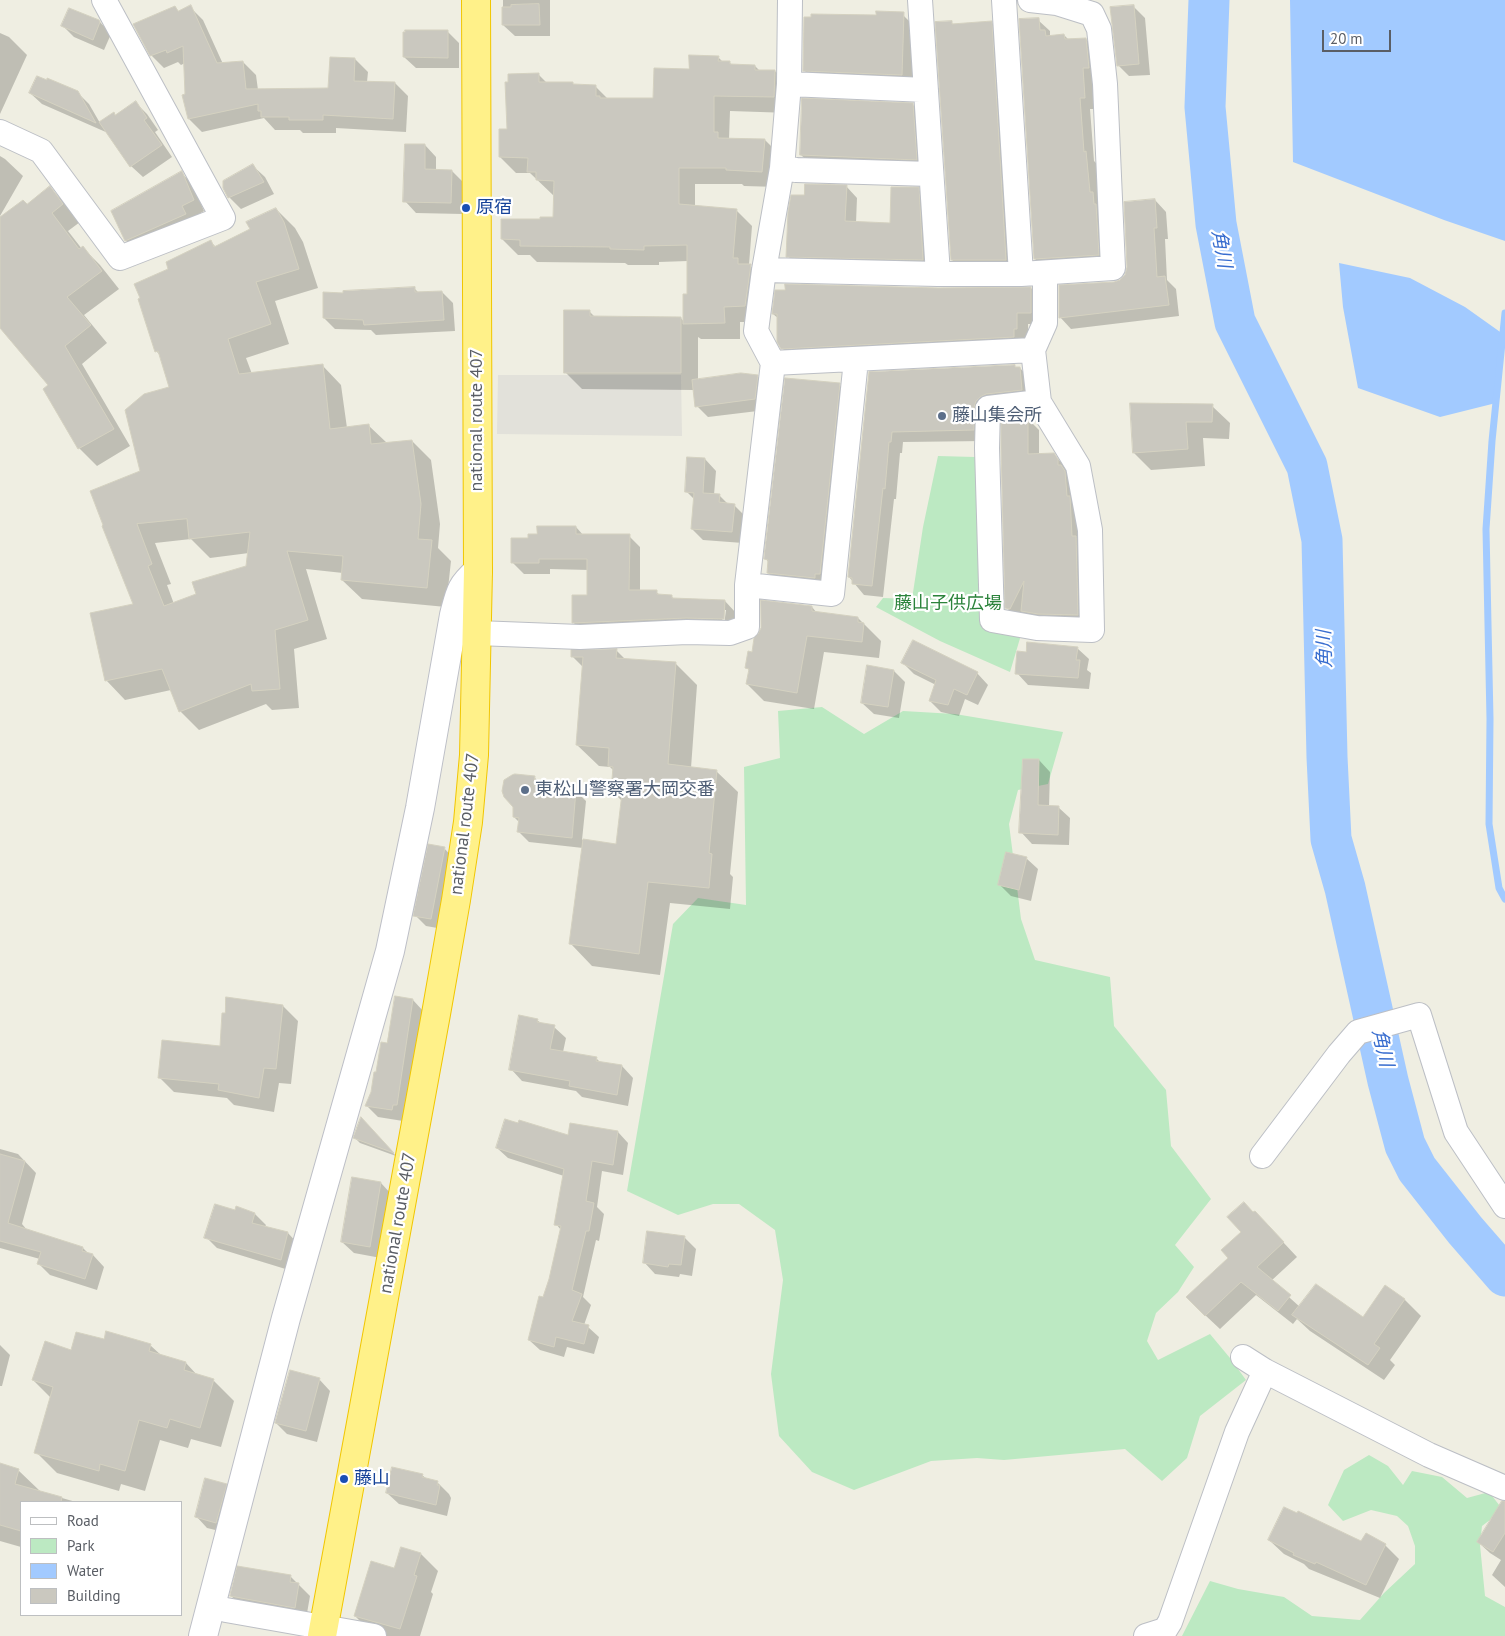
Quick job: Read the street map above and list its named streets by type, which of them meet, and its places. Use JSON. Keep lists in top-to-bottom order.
{
  "streets": {
    "highway": ["national route 407"]
  },
  "water": ["角川"],
  "parks": ["藤山子供広場"],
  "places": [
    "原宿",
    "藤山集会所",
    "東松山警察署大岡交番",
    "藤山"
  ],
  "legend": [
    "Road",
    "Park",
    "Water",
    "Building"
  ],
  "scale_bar": "20 m"
}
